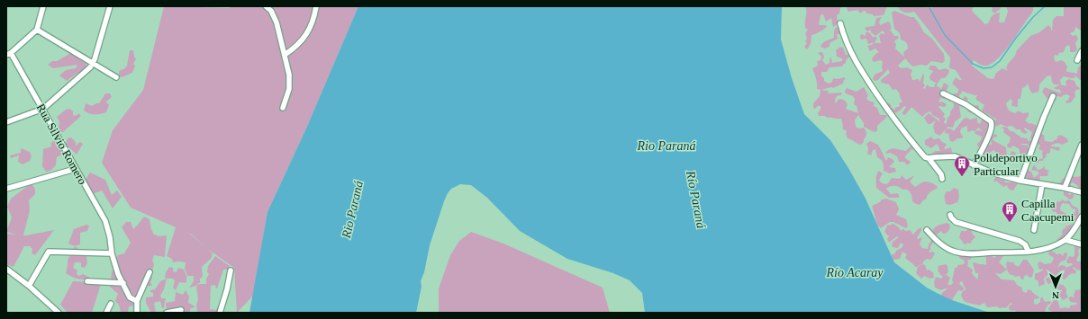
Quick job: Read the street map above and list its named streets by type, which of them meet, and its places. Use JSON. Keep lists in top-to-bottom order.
{
  "streets": {
    "street": ["Rua Silvio Romero"]
  },
  "water": ["Rio Paraná", "Río Paraná", "Río Acaray"],
  "places": {
    "building": ["Polideportivo Particular", "Capilla Caacupemi"]
  },
  "north": "bottom"
}
